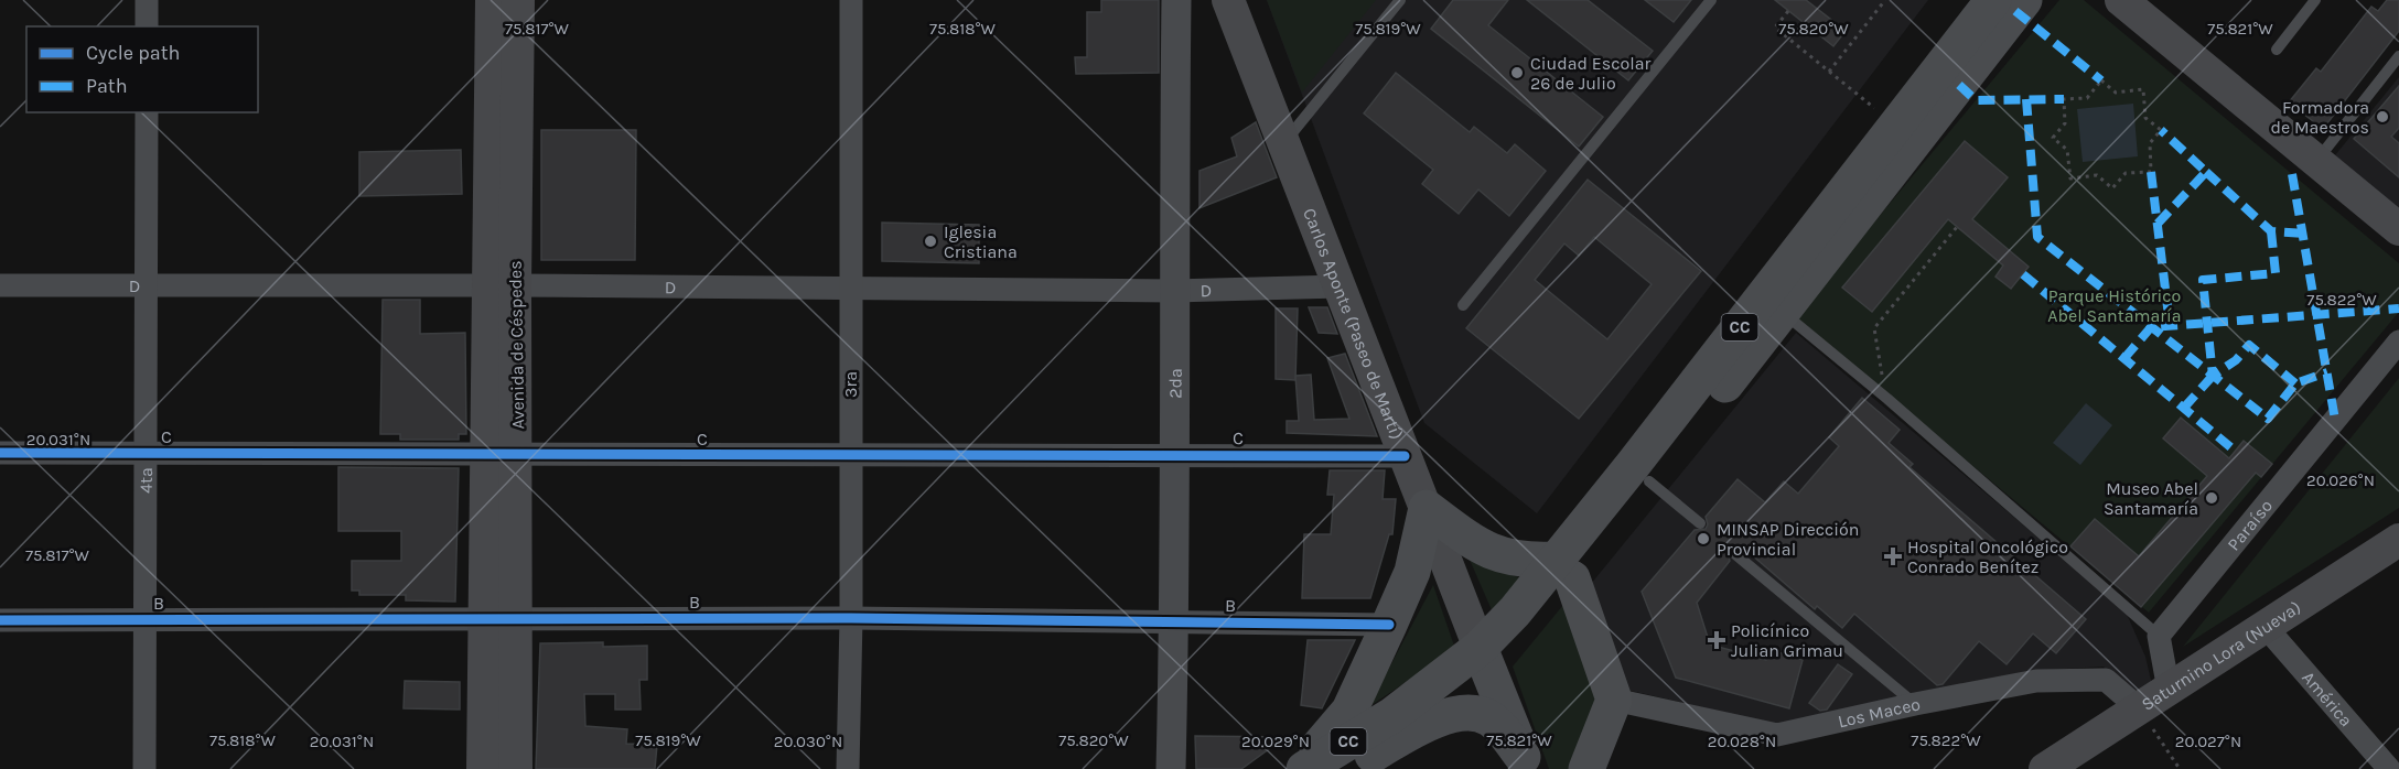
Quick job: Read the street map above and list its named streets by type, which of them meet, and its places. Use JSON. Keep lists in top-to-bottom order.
{
  "streets": {
    "main road": [
      "Carlos Aponte (Paseo de Martí)",
      "CC",
      "Avenida de Céspedes",
      "Saturnino Lora (Nueva)"
    ],
    "street": [
      "D",
      "3ra",
      "2da",
      "C",
      "4ta",
      "Paraíso",
      "B",
      "América",
      "Los Maceo"
    ]
  },
  "crossings": [
    ["D", "Carlos Aponte (Paseo de Martí)"],
    ["D", "Avenida de Céspedes"],
    ["D", "3ra"],
    ["D", "2da"],
    ["D", "4ta"],
    ["Carlos Aponte (Paseo de Martí)", "CC"],
    ["Carlos Aponte (Paseo de Martí)", "C"],
    ["Avenida de Céspedes", "C"],
    ["Avenida de Céspedes", "B"],
    ["3ra", "C"],
    ["3ra", "B"],
    ["2da", "C"],
    ["2da", "B"],
    ["C", "4ta"],
    ["4ta", "B"],
    ["Saturnino Lora (Nueva)", "América"],
    ["Saturnino Lora (Nueva)", "Los Maceo"]
  ],
  "parks": ["Parque Histórico Abel Santamaría"],
  "places": {
    "other": [
      "Ciudad Escolar 26 de Julio",
      "Formadora de Maestros",
      "Iglesia Cristiana",
      "Museo Abel Santamaría",
      "MINSAP Dirección Provincial"
    ],
    "health": ["Hospital Oncológico Conrado Benítez", "Policínico Julian Grimau"]
  },
  "legend": ["Cycle path", "Path"],
  "coordinates": [
    "75.817°W",
    "75.818°W",
    "75.819°W",
    "75.820°W",
    "75.821°W",
    "75.822°W",
    "20.031°N",
    "20.026°N",
    "20.030°N",
    "20.029°N",
    "20.028°N",
    "20.027°N"
  ]
}
